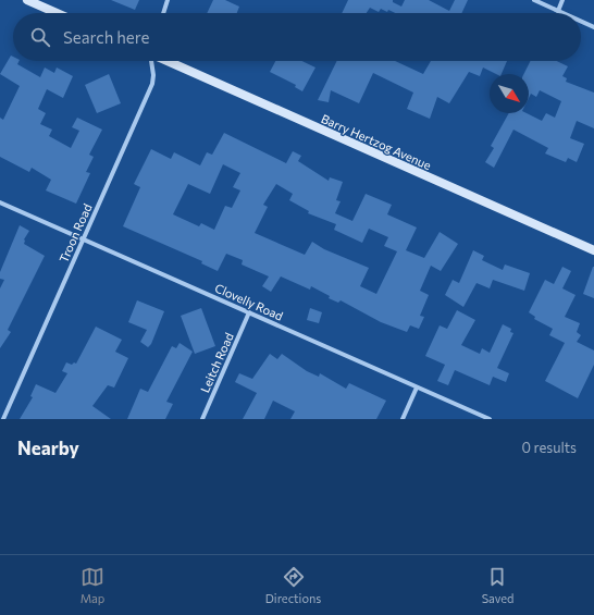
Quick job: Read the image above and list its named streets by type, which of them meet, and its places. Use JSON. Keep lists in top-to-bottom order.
{
  "streets": {
    "main road": ["Barry Hertzog Avenue"],
    "street": ["Troon Road", "Clovelly Road", "Leitch Road"]
  },
  "crossings": [
    ["Troon Road", "Clovelly Road"],
    ["Clovelly Road", "Leitch Road"]
  ],
  "north": "bottom right",
  "page": {
    "search": "Search here",
    "heading": ["Nearby", "0 results"],
    "nav": ["Map", "Directions", "Saved"]
  }
}
